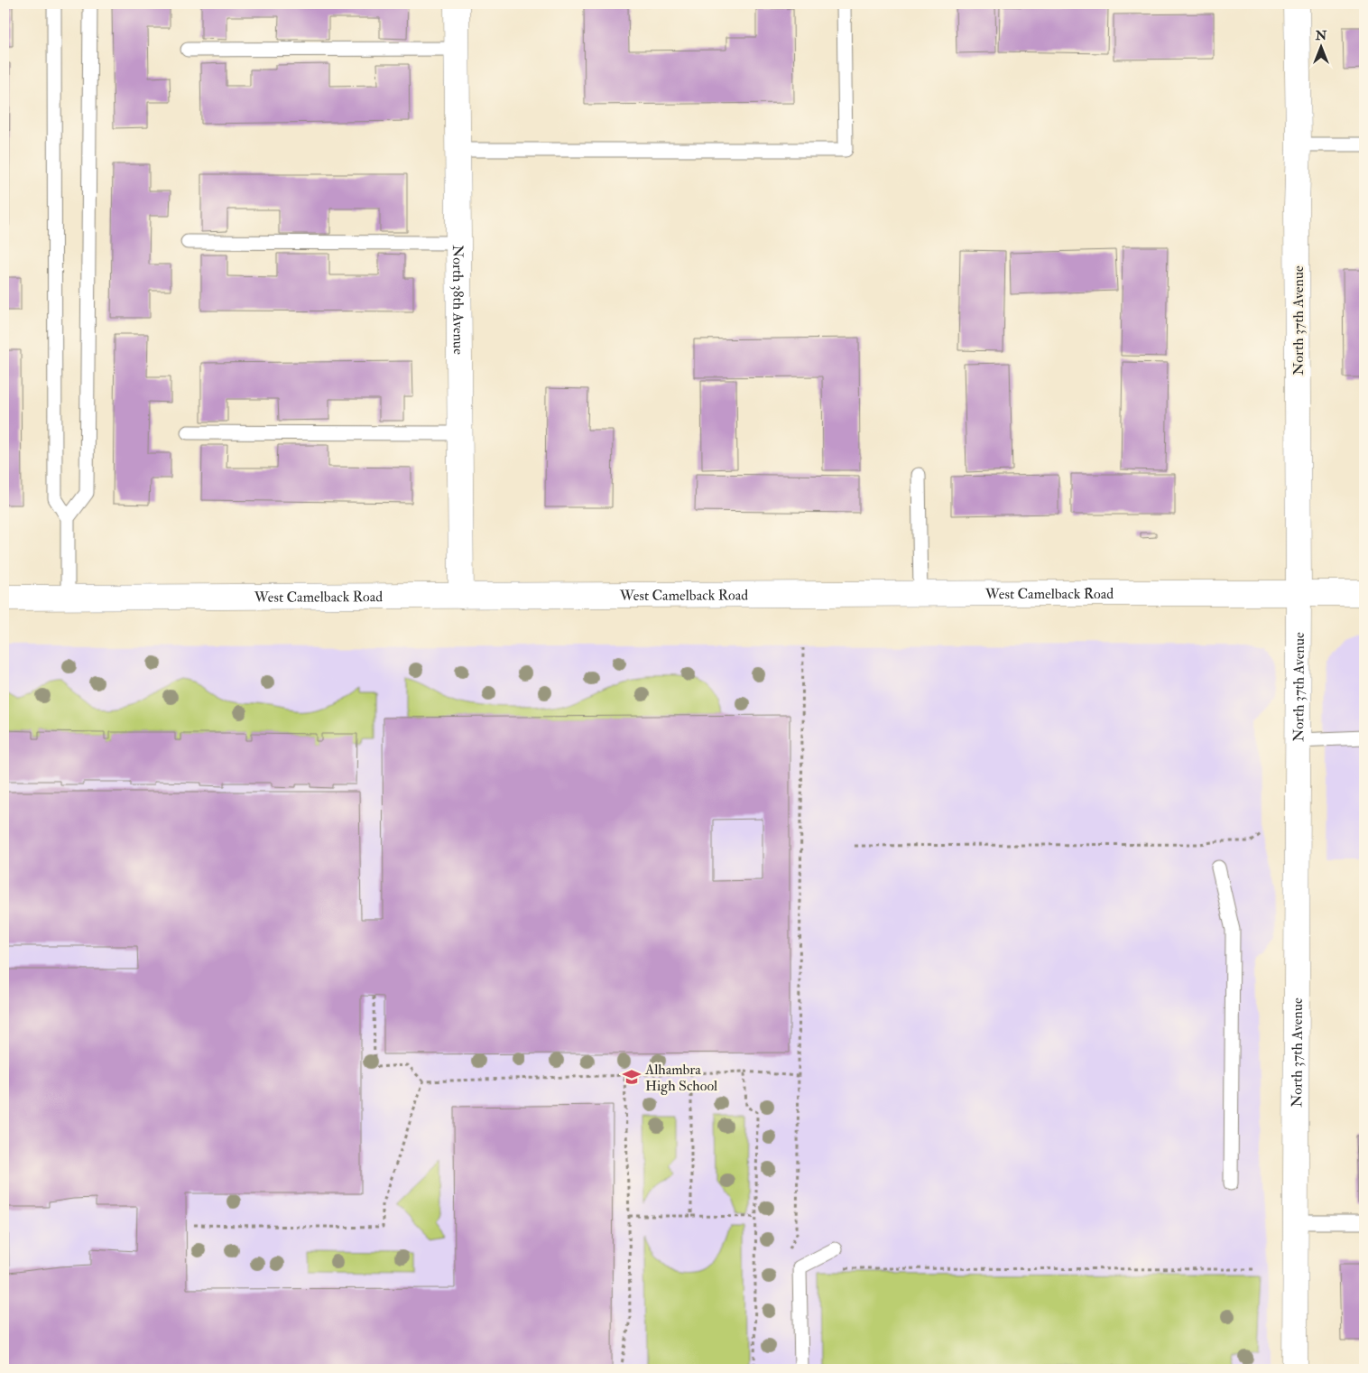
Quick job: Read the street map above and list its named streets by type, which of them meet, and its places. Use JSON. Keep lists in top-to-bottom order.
{
  "streets": {
    "street": ["North 38th Avenue", "North 37th Avenue", "West Camelback Road"]
  },
  "crossings": [
    ["North 38th Avenue", "West Camelback Road"],
    ["North 37th Avenue", "West Camelback Road"]
  ],
  "places": {
    "school or university": ["Alhambra High School"]
  },
  "north": "top"
}
